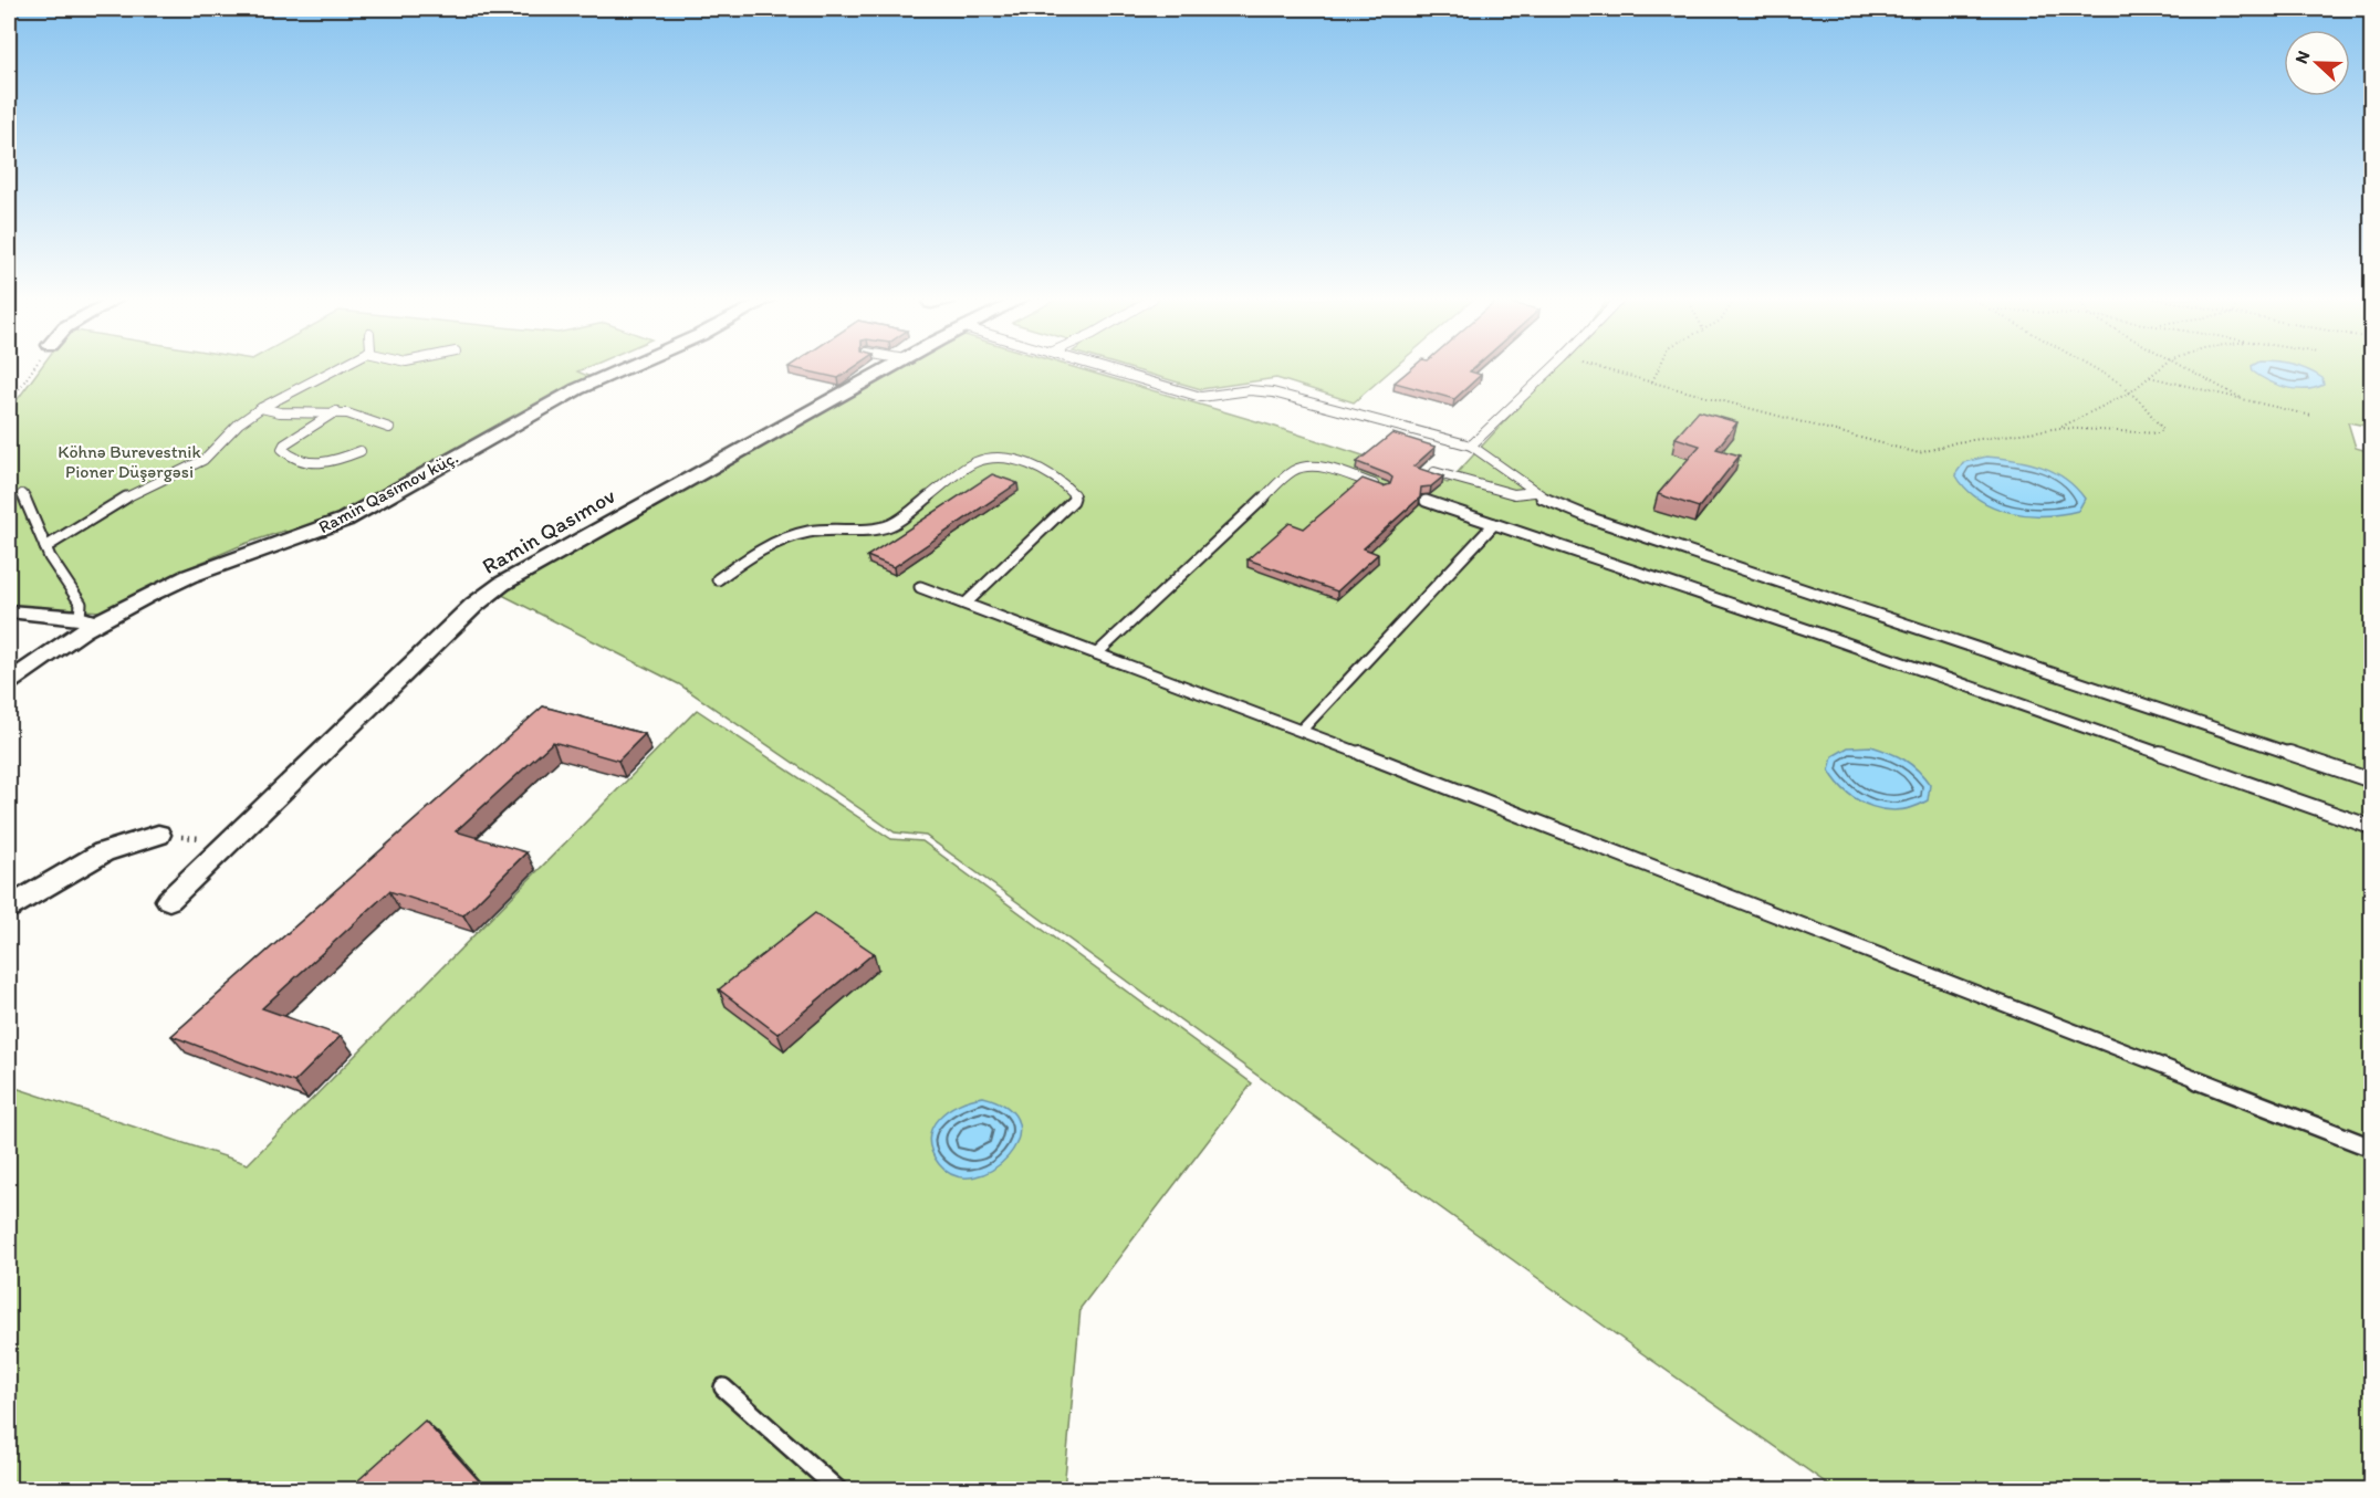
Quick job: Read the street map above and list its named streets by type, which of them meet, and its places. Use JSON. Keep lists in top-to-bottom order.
{
  "streets": {
    "street": ["Ramin Qasımov küç.", "Ramin Qasımov"]
  },
  "parks": ["Köhnə Burevestnik Pioner Düşərgəsi"],
  "north": "left"
}
